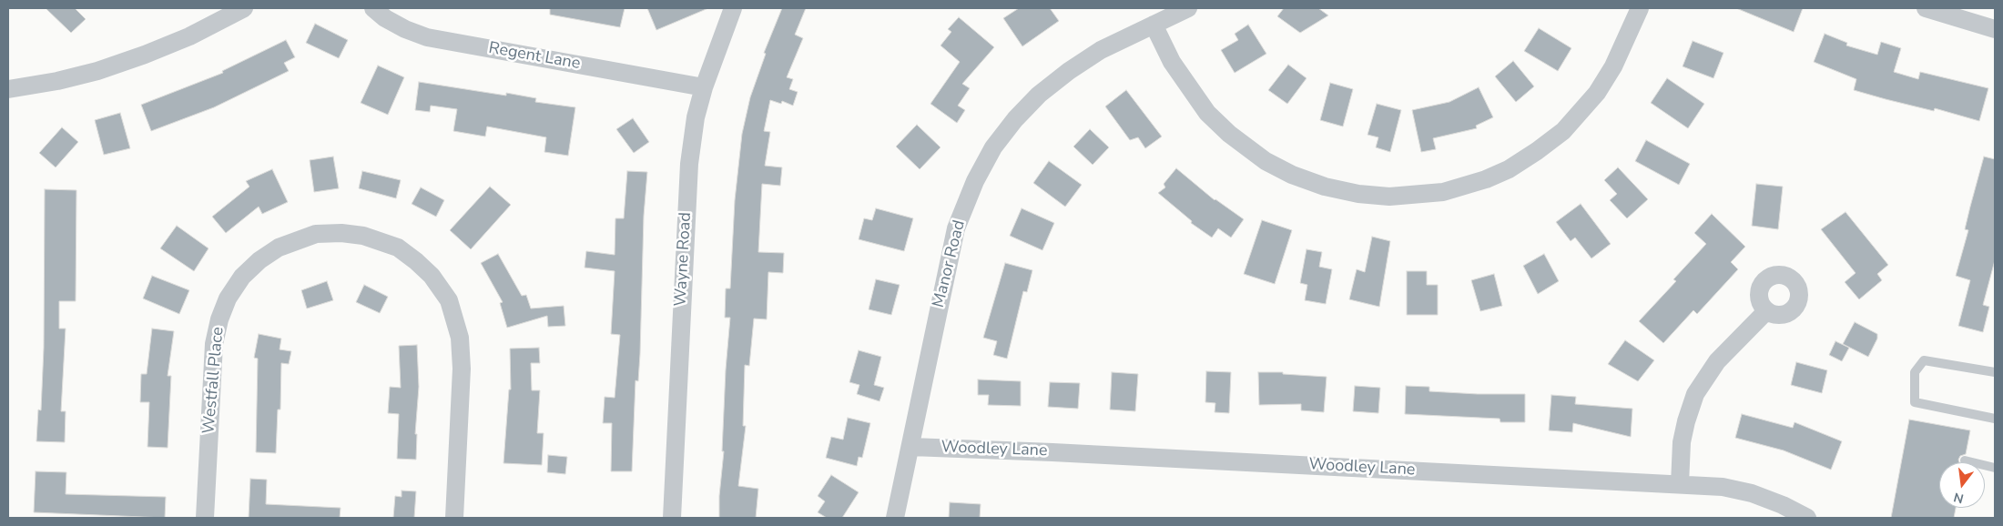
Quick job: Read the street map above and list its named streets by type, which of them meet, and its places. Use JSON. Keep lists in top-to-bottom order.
{
  "streets": {
    "street": [
      "Regent Lane",
      "Wayne Road",
      "Manor Road",
      "Westfall Place",
      "Woodley Lane"
    ]
  },
  "crossings": [
    ["Regent Lane", "Wayne Road"],
    ["Manor Road", "Woodley Lane"]
  ],
  "north": "bottom"
}
